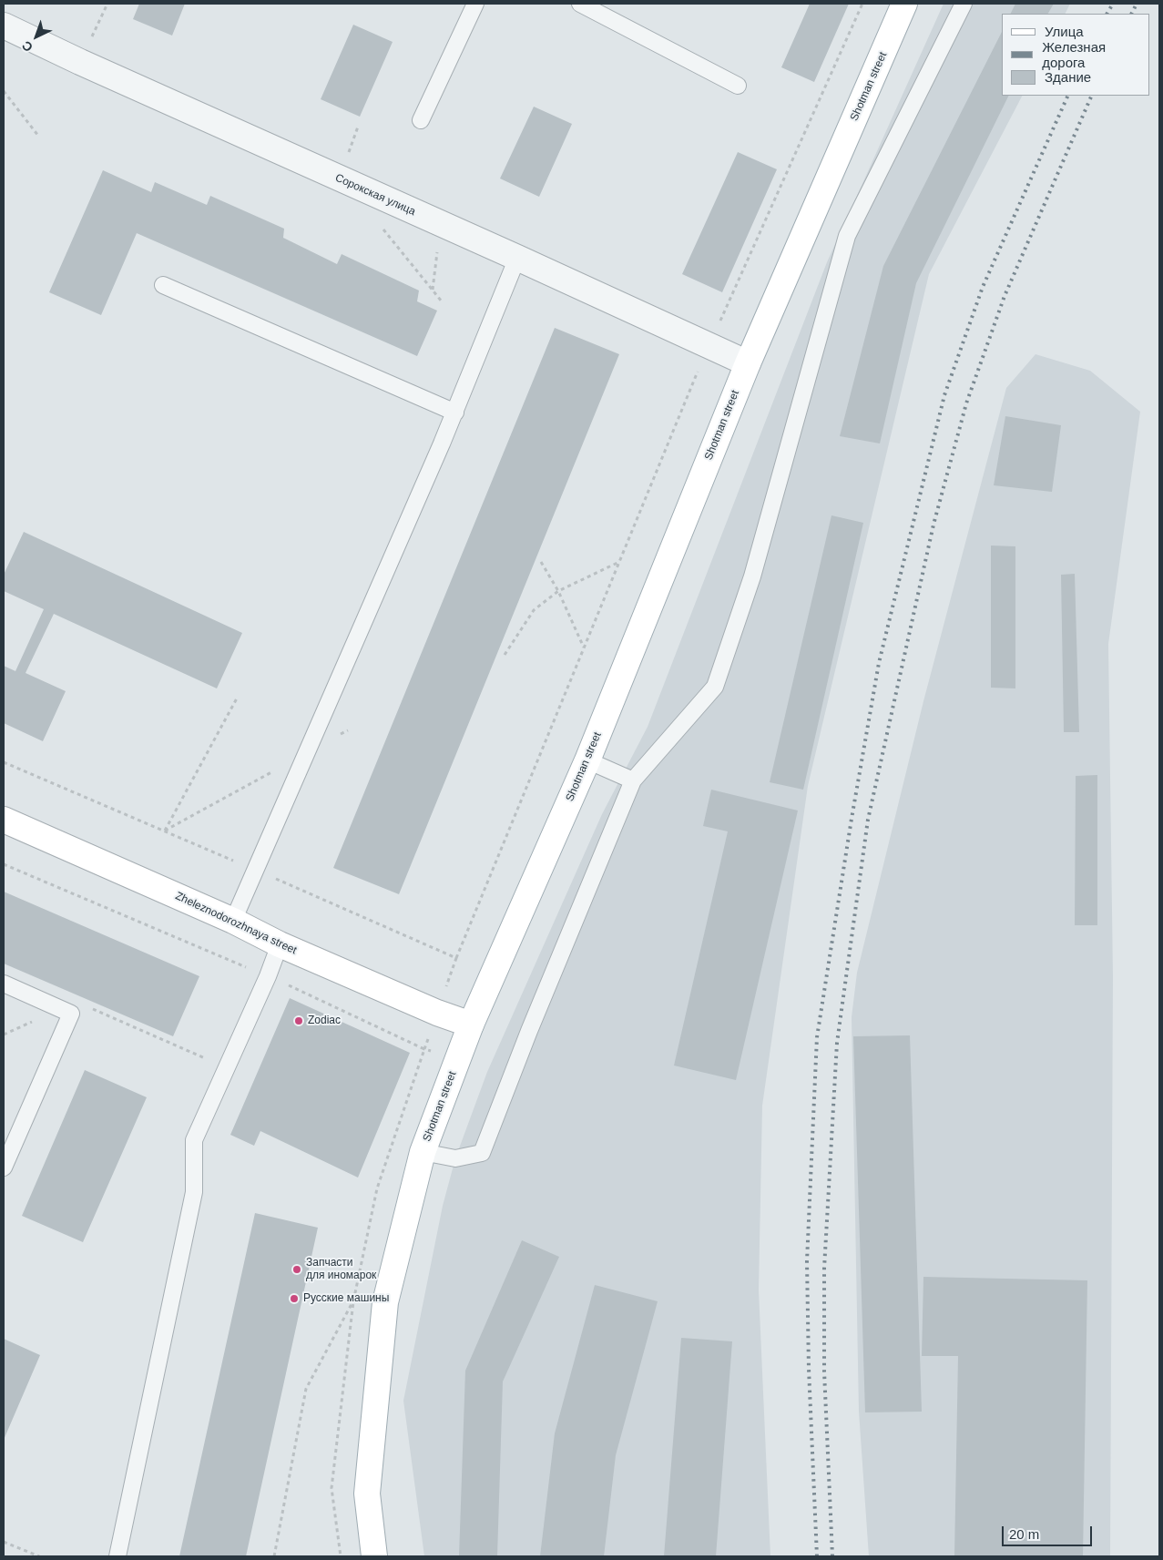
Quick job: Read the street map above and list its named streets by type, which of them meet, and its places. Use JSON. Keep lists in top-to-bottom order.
{
  "streets": {
    "main road": ["Shotman street", "Zheleznodorozhnaya street"],
    "street": ["Сорокская улица"]
  },
  "crossings": [
    ["Shotman street", "Сорокская улица"],
    ["Shotman street", "Zheleznodorozhnaya street"]
  ],
  "places": ["Zodiac", "Запчасти для иномарок", "Русские машины"],
  "legend": ["Улица", "Железная дорога", "Здание"],
  "scale_bar": "20 m",
  "north": "bottom left"
}
